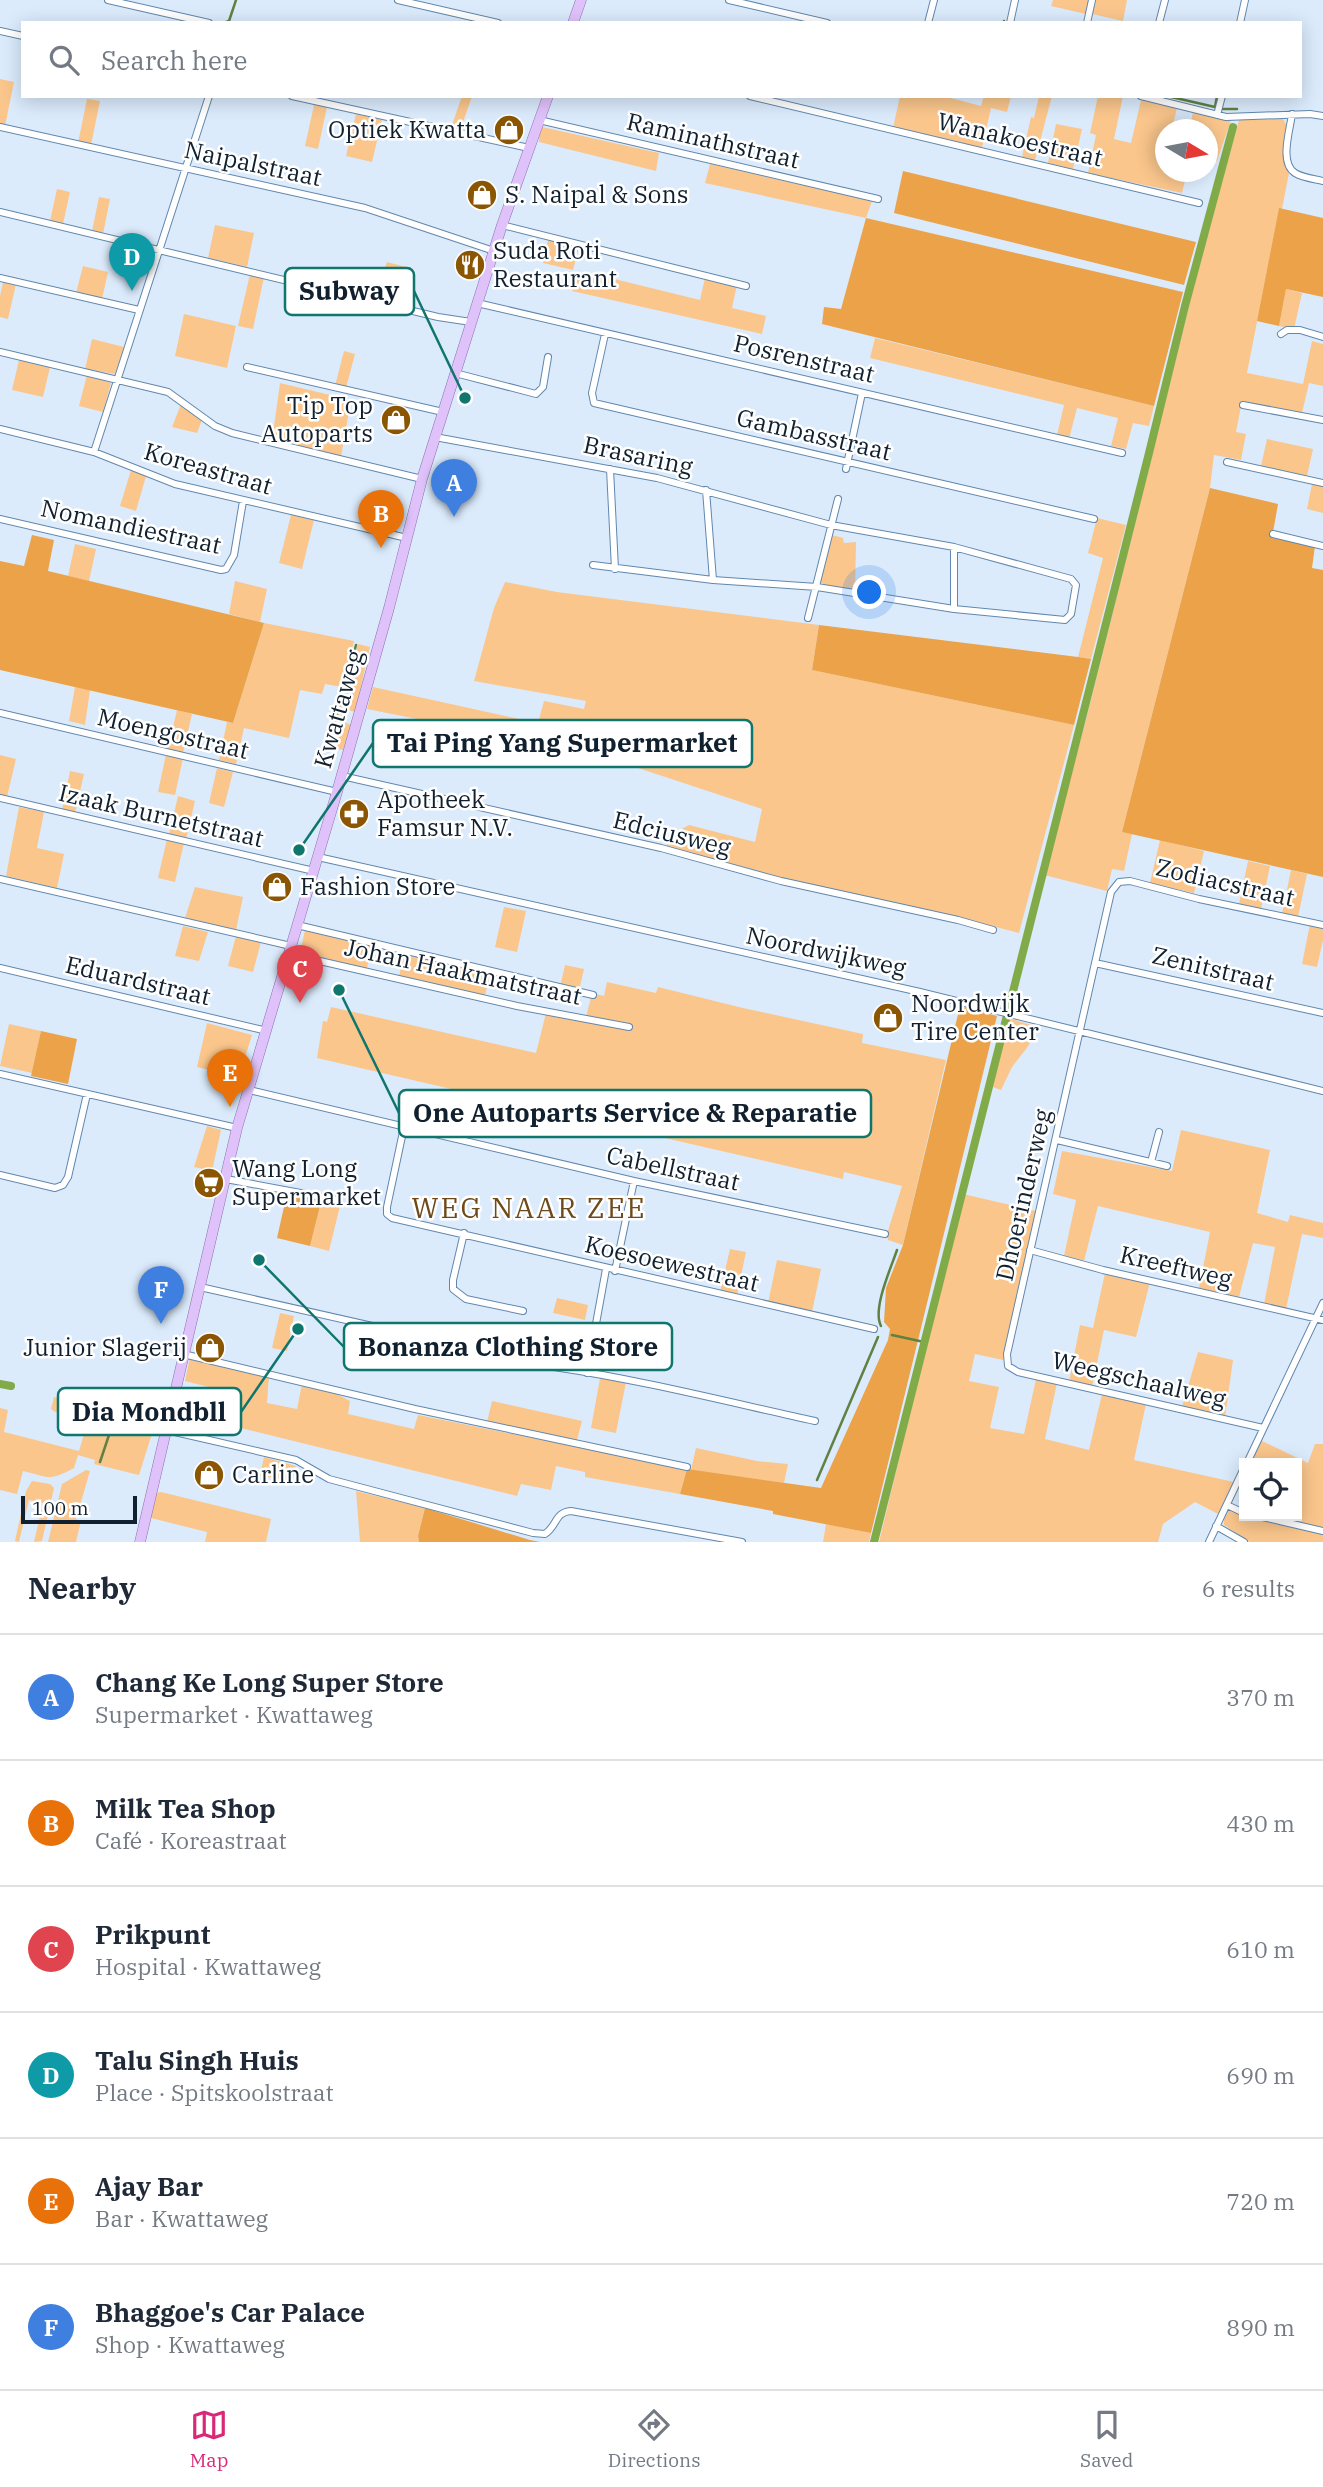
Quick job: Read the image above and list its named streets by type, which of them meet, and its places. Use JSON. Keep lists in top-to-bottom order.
{
  "streets": {
    "main road": ["Kwattaweg"],
    "street": [
      "Wanakoestraat",
      "Raminathstraat",
      "Naipalstraat",
      "Posrenstraat",
      "Gambasstraat",
      "Brasaring",
      "Koreastraat",
      "Nomandiestraat",
      "Moengostraat",
      "Izaak Burnetstraat",
      "Edciusweg",
      "Zodiacstraat",
      "Noordwijkweg",
      "Zenitstraat",
      "Johan Haakmatstraat",
      "Eduardstraat",
      "Cabellstraat",
      "Dhoerinderweg",
      "Koesoewestraat",
      "Kreeftweg",
      "Weegschaalweg"
    ]
  },
  "crossings": [
    ["Raminathstraat", "Kwattaweg"],
    ["Naipalstraat", "Kwattaweg"],
    ["Posrenstraat", "Gambasstraat"],
    ["Posrenstraat", "Kwattaweg"],
    ["Brasaring", "Kwattaweg"],
    ["Koreastraat", "Nomandiestraat"],
    ["Koreastraat", "Kwattaweg"],
    ["Kwattaweg", "Moengostraat"],
    ["Kwattaweg", "Izaak Burnetstraat"],
    ["Kwattaweg", "Edciusweg"],
    ["Kwattaweg", "Noordwijkweg"],
    ["Kwattaweg", "Johan Haakmatstraat"],
    ["Kwattaweg", "Eduardstraat"],
    ["Kwattaweg", "Cabellstraat"],
    ["Zodiacstraat", "Dhoerinderweg"],
    ["Noordwijkweg", "Dhoerinderweg"],
    ["Zenitstraat", "Dhoerinderweg"],
    ["Cabellstraat", "Koesoewestraat"],
    ["Dhoerinderweg", "Kreeftweg"],
    ["Dhoerinderweg", "Weegschaalweg"]
  ],
  "districts": ["WEG NAAR ZEE"],
  "places": {
    "shop": [
      "Optiek Kwatta",
      "S. Naipal & Sons",
      "Tip Top Autoparts",
      "Fashion Store",
      "Noordwijk Tire Center",
      "Junior Slagerij",
      "Carline"
    ],
    "restaurant": ["Suda Roti Restaurant"],
    "other": [
      "Subway",
      "Tai Ping Yang Supermarket",
      "One Autoparts Service & Reparatie",
      "Bonanza Clothing Store",
      "Dia Mondbll"
    ],
    "pharmacy": ["Apotheek Famsur N.V."],
    "supermarket": ["Wang Long Supermarket"]
  },
  "scale_bar": "100 m",
  "north": "right",
  "page": {
    "search": "Search here",
    "pins": [
      "D",
      "A",
      "B",
      "C",
      "E",
      "F"
    ],
    "scale": "100 m",
    "heading": ["Nearby", "6 results"],
    "list": [
      {
        "mark": "A",
        "name": "Chang Ke Long Super Store",
        "note": "Supermarket · Kwattaweg",
        "value": "370 m"
      },
      {
        "mark": "B",
        "name": "Milk Tea Shop",
        "note": "Café · Koreastraat",
        "value": "430 m"
      },
      {
        "mark": "C",
        "name": "Prikpunt",
        "note": "Hospital · Kwattaweg",
        "value": "610 m"
      },
      {
        "mark": "D",
        "name": "Talu Singh Huis",
        "note": "Place · Spitskoolstraat",
        "value": "690 m"
      },
      {
        "mark": "E",
        "name": "Ajay Bar",
        "note": "Bar · Kwattaweg",
        "value": "720 m"
      },
      {
        "mark": "F",
        "name": "Bhaggoe's Car Palace",
        "note": "Shop · Kwattaweg",
        "value": "890 m"
      }
    ],
    "nav": ["Map", "Directions", "Saved"]
  }
}
